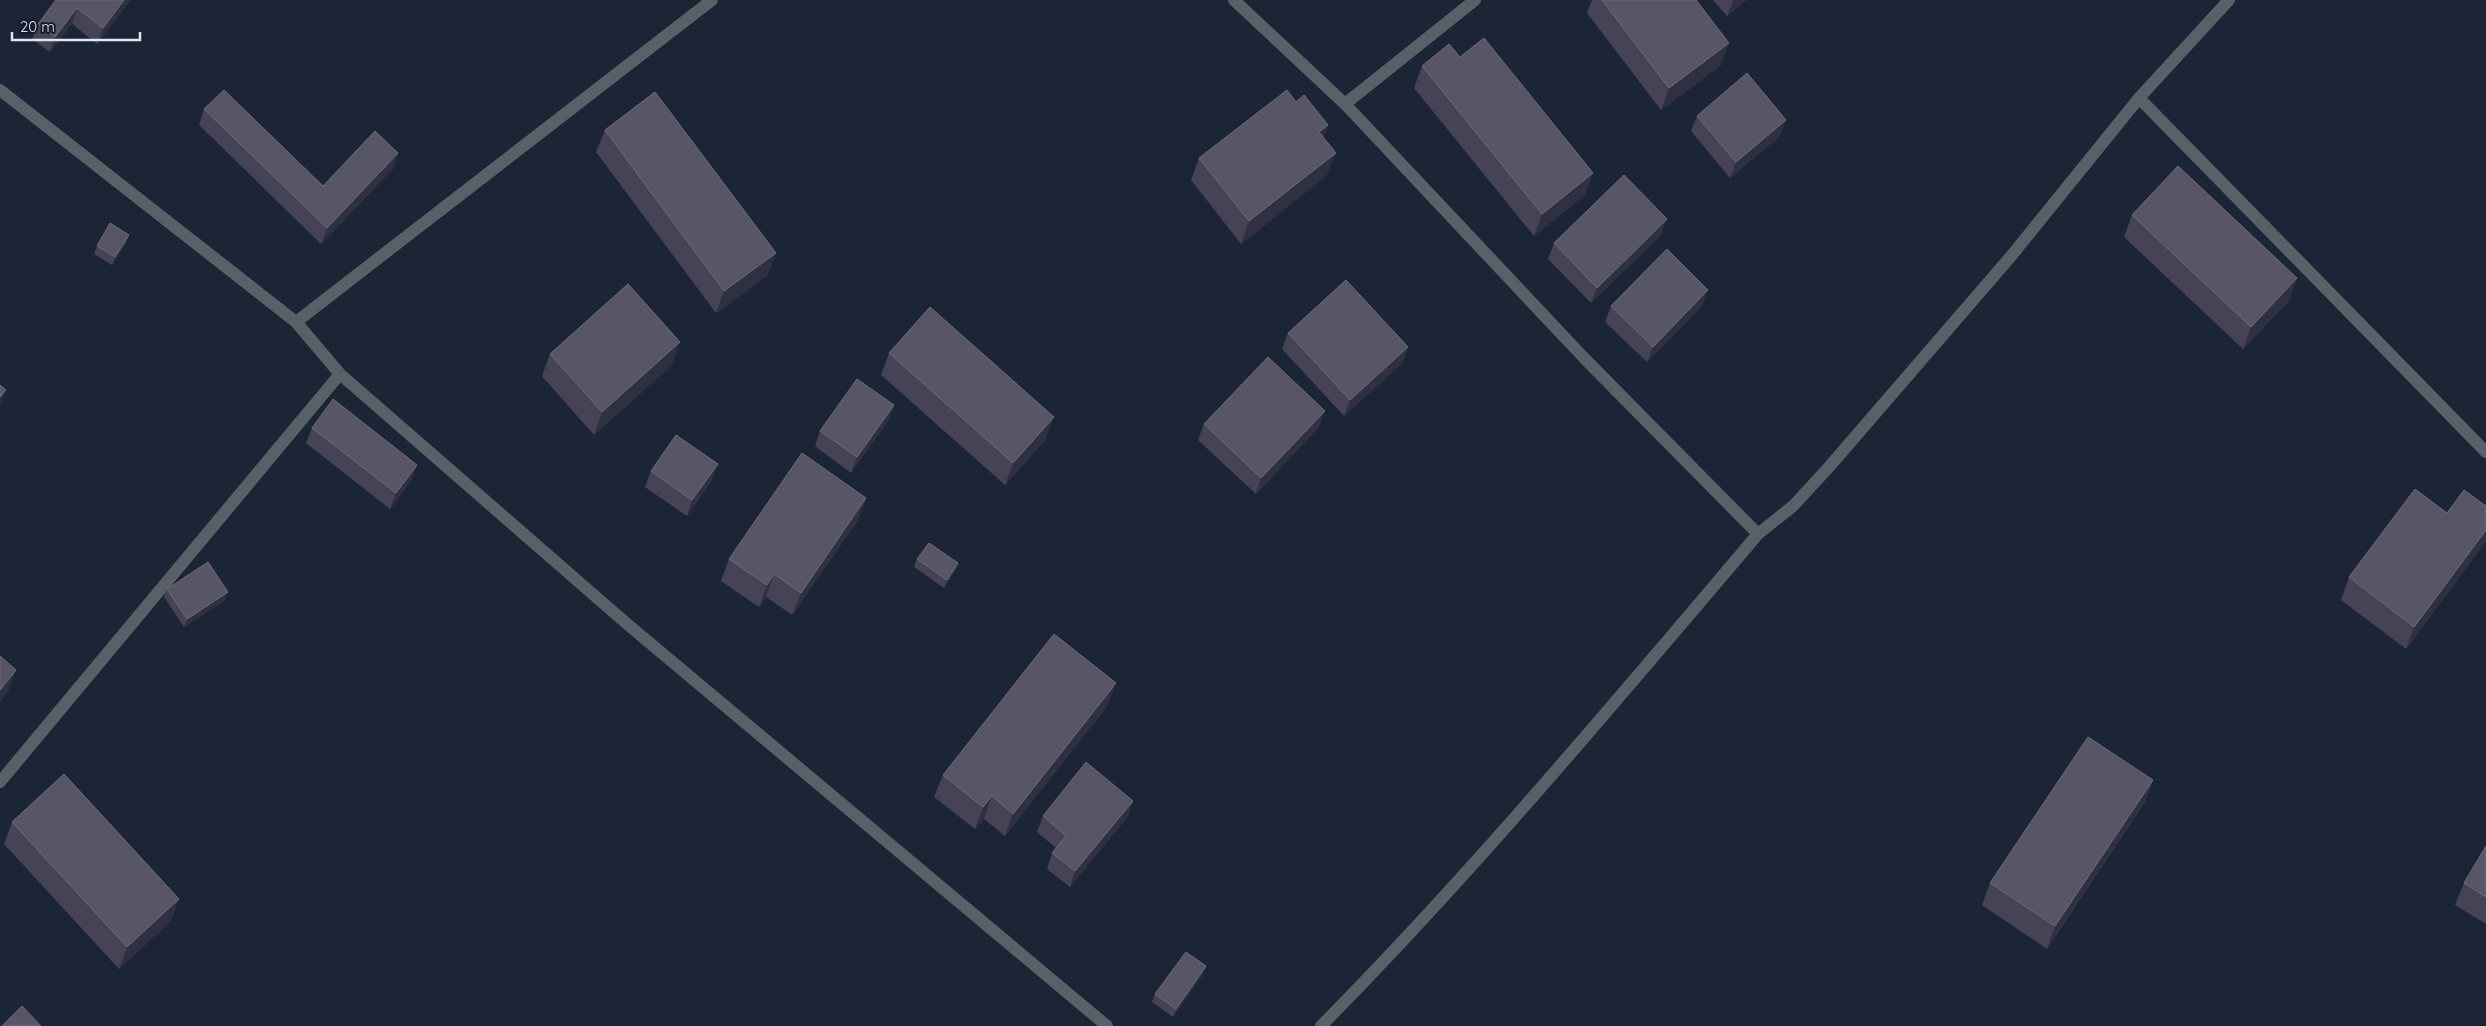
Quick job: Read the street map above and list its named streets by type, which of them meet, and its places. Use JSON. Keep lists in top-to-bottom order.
{
  "scale_bar": "20 m"
}
